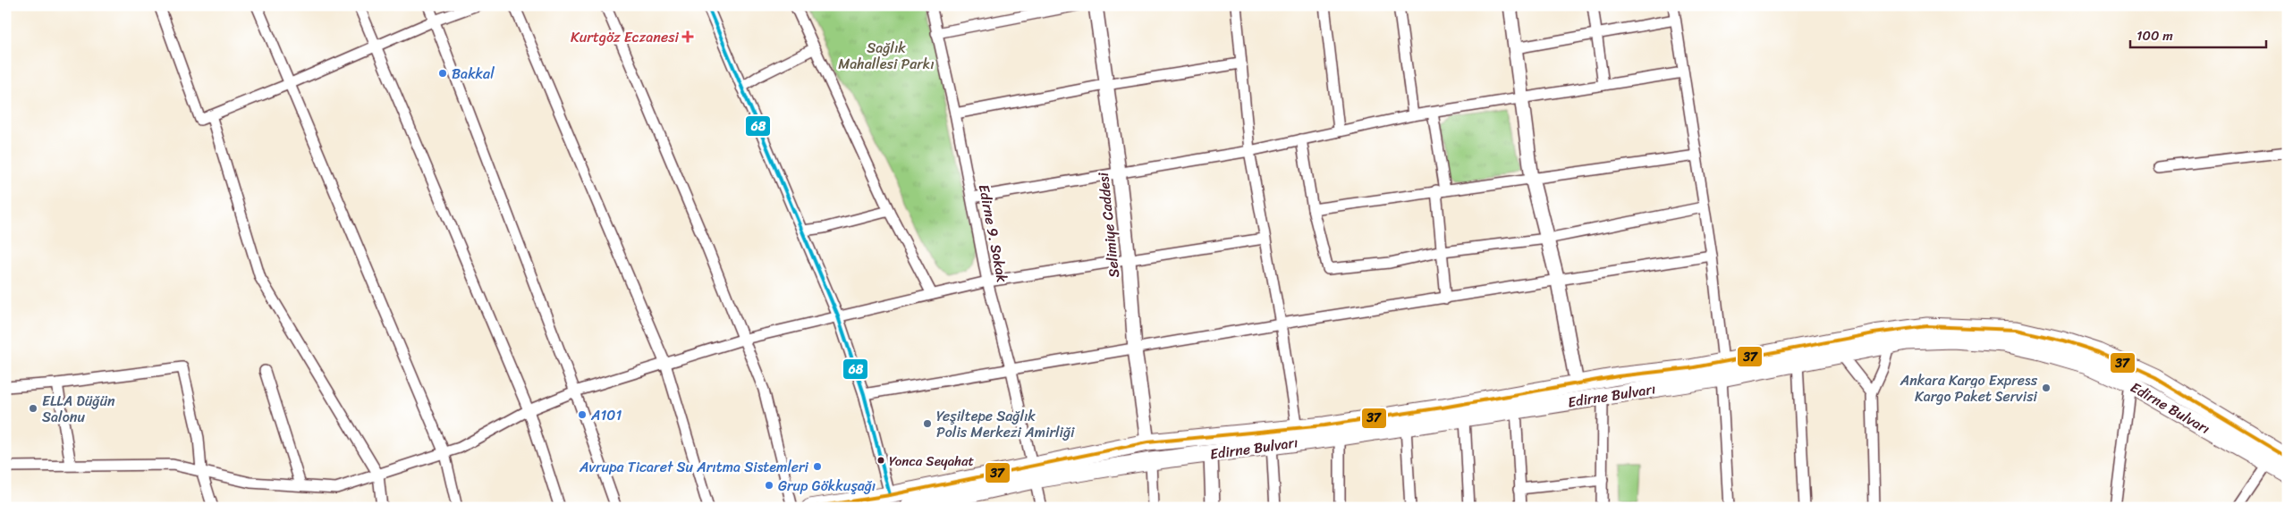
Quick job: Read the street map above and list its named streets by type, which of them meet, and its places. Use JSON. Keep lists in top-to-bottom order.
{
  "streets": {
    "highway": ["Edirne Bulvarı"],
    "street": ["Selimiye Caddesi", "Edirne 9. Sokak"]
  },
  "crossings": [
    ["Selimiye Caddesi", "Edirne Bulvarı"],
    ["Edirne 9. Sokak", "Edirne Bulvarı"]
  ],
  "parks": ["Sağlık Mahallesi Parkı"],
  "places": {
    "health": ["Kurtgöz Eczanesi"],
    "other": [
      "Bakkal",
      "Ankara Kargo Express Kargo Paket Servisi",
      "ELLA Düğün Salonu",
      "A101",
      "Yeşiltepe Sağlık Polis Merkezi Amirliği",
      "Yonca Seyahat",
      "Avrupa Ticaret Su Arıtma Sistemleri",
      "Grup Gökkuşağı"
    ]
  },
  "lines": ["transit line 68", "transit line 37"],
  "scale_bar": "100 m"
}
